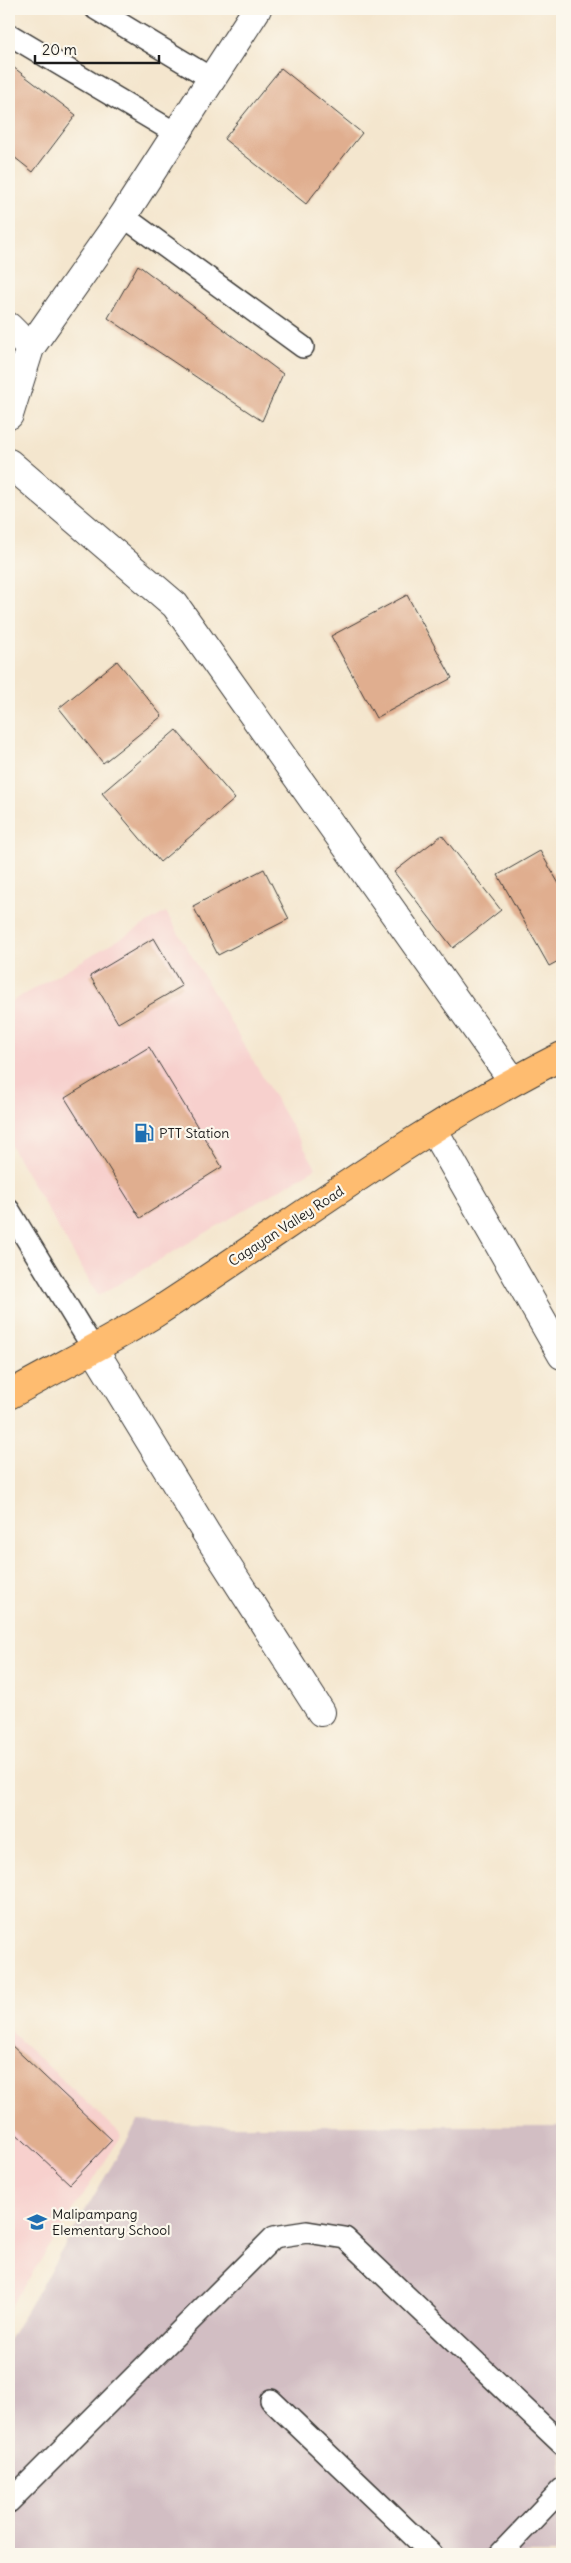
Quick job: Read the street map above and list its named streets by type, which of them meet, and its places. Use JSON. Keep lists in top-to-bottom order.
{
  "streets": {
    "highway": ["Cagayan Valley Road"]
  },
  "places": {
    "fuel station": ["PTT Station"],
    "school or university": ["Malipampang Elementary School"]
  },
  "scale_bar": "20 m"
}
